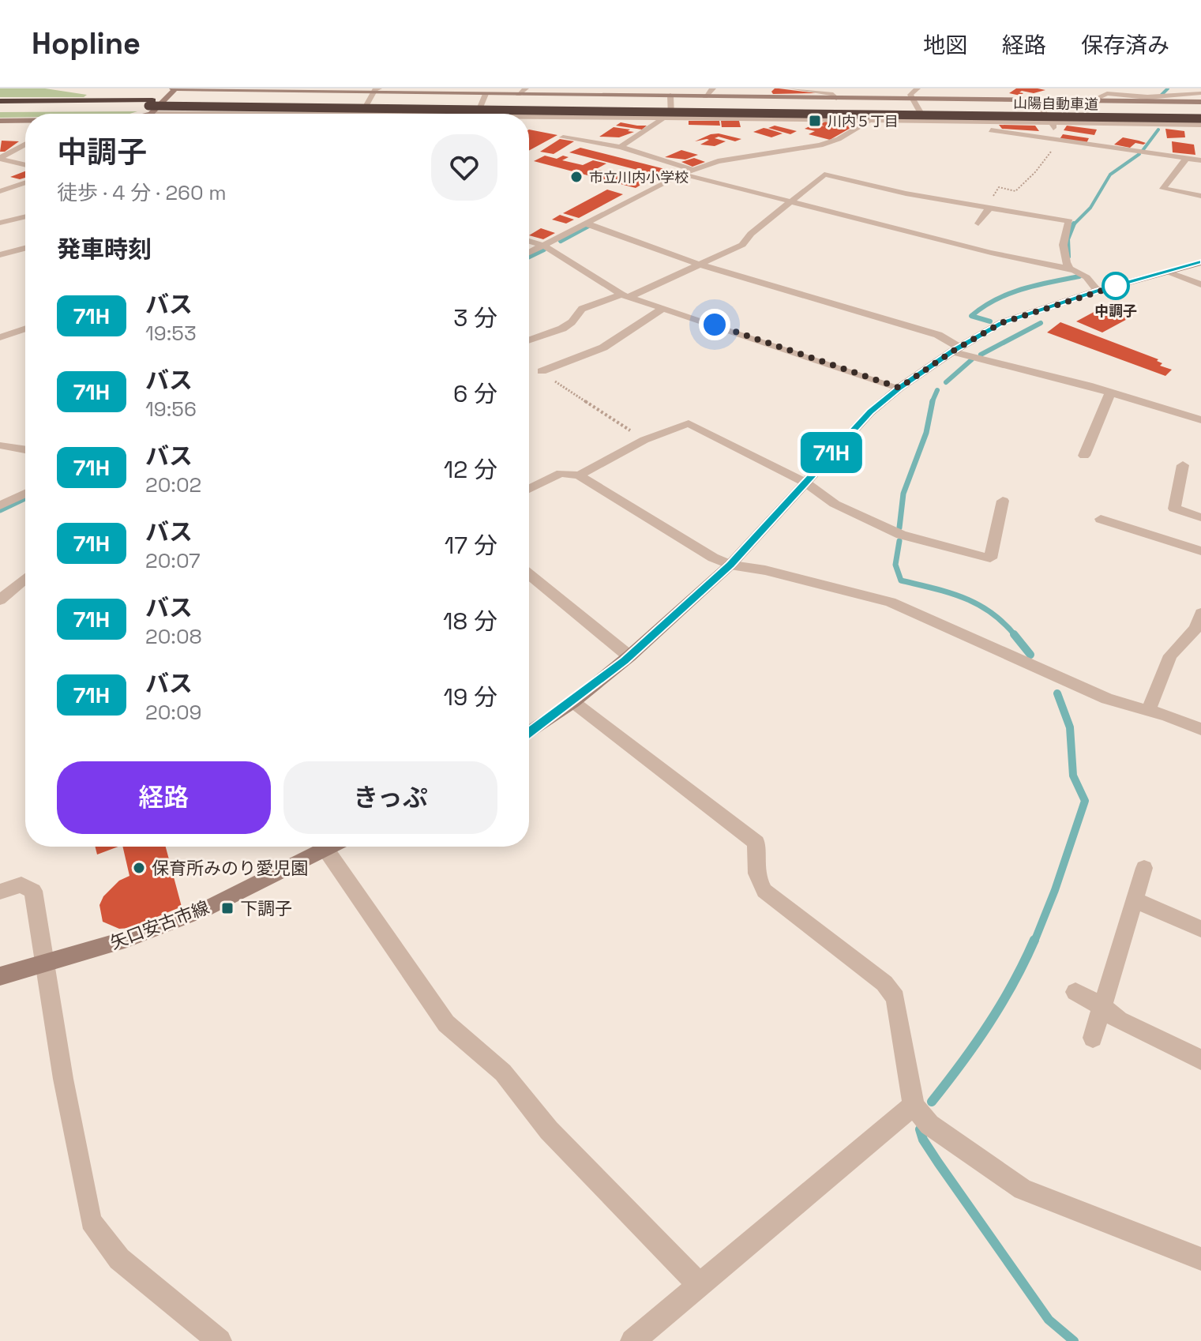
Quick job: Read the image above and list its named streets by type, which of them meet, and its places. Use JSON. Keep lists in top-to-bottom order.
{
  "streets": {
    "highway": ["山陽自動車道"],
    "street": ["矢口安古市線"]
  },
  "places": {
    "transit": ["川内５丁目", "下調子"],
    "other": ["市立川内小学校", "中調子", "保育所みのり愛児園"]
  },
  "lines": ["bus line 71H"],
  "page": {
    "header": "Hopline",
    "nav": ["地図", "経路", "保存済み"],
    "on_map": "71H",
    "heading": [
      ["中調子", "徒歩 · 4 分 · 260 m"],
      "発車時刻"
    ],
    "list": [
      {
        "mark": "71H",
        "name": "バス",
        "note": "19:53",
        "value": "3 分"
      },
      {
        "mark": "71H",
        "name": "バス",
        "note": "19:56",
        "value": "6 分"
      },
      {
        "mark": "71H",
        "name": "バス",
        "note": "20:02",
        "value": "12 分"
      },
      {
        "mark": "71H",
        "name": "バス",
        "note": "20:07",
        "value": "17 分"
      },
      {
        "mark": "71H",
        "name": "バス",
        "note": "20:08",
        "value": "18 分"
      },
      {
        "mark": "71H",
        "name": "バス",
        "note": "20:09",
        "value": "19 分"
      }
    ],
    "buttons": ["経路", "きっぷ"]
  }
}
